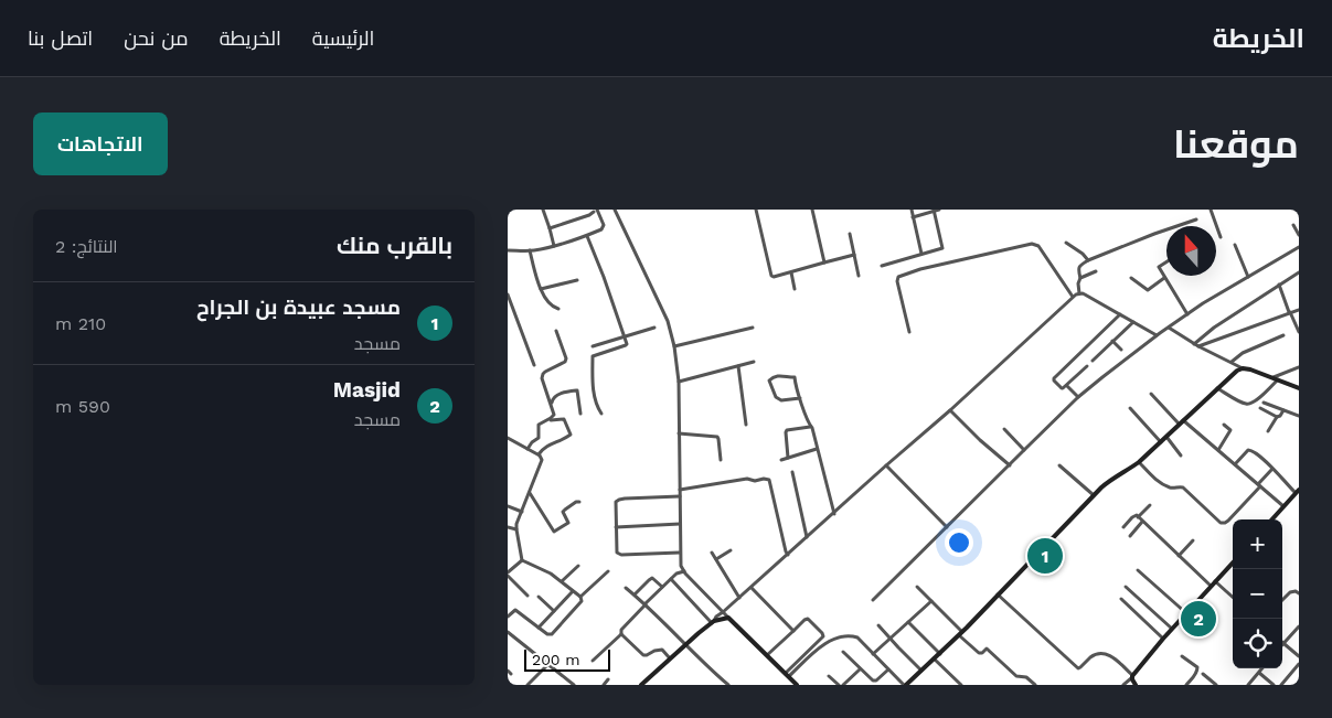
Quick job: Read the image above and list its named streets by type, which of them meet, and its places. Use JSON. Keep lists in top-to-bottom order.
{
  "scale_bar": "200 m",
  "north": "top",
  "page": {
    "header": "الخريطة",
    "nav": [
      "الرئيسية",
      "الخريطة",
      "من نحن",
      "اتصل بنا"
    ],
    "title": "موقعنا",
    "buttons": "الاتجاهات",
    "heading": ["بالقرب منك", "النتائج: 2"],
    "list": [
      {
        "mark": "1",
        "name": "مسجد عبيدة بن الجراح",
        "note": "مسجد",
        "value": "210 m"
      },
      {
        "mark": "2",
        "name": "Masjid",
        "note": "مسجد",
        "value": "590 m"
      }
    ],
    "map_buttons": ["+", "−"],
    "pins": ["1", "2"],
    "scale": "200 m"
  }
}
